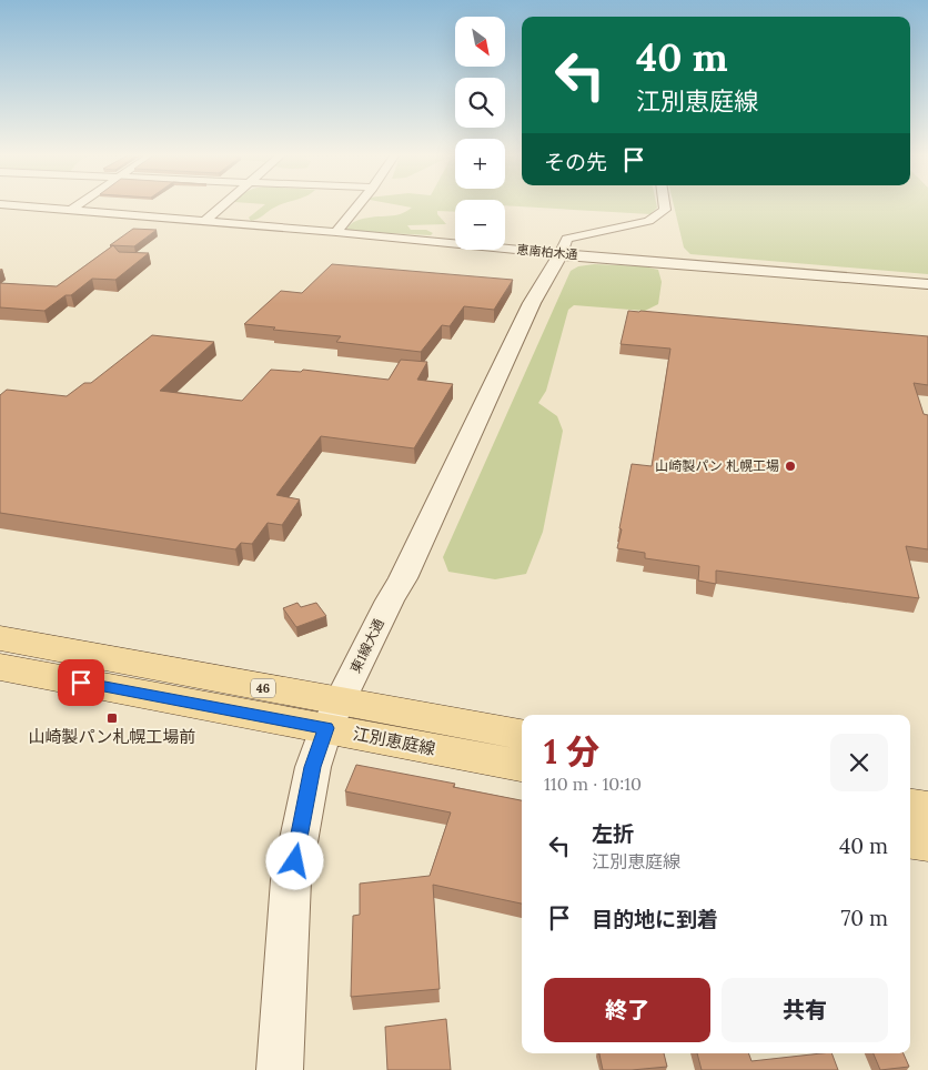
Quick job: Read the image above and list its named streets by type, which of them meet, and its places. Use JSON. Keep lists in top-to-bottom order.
{
  "streets": {
    "main road": ["46", "江別恵庭線"],
    "street": ["恵南柏木通", "東1線大通"]
  },
  "crossings": [
    ["恵南柏木通", "東1線大通"],
    ["東1線大通", "江別恵庭線"]
  ],
  "places": {
    "other": ["山崎製パン 札幌工場"],
    "transit": ["山崎製パン札幌工場前"]
  },
  "north": "bottom right",
  "page": {
    "map_buttons": ["+", "−"],
    "turn": ["40 m", "江別恵庭線"],
    "then": "その先",
    "heading": ["1 分", "110 m · 10:10"],
    "list": [
      {
        "name": "左折",
        "note": "江別恵庭線",
        "value": "40 m"
      },
      {
        "name": "目的地に到着",
        "value": "70 m"
      }
    ],
    "buttons": ["終了", "共有"]
  }
}
